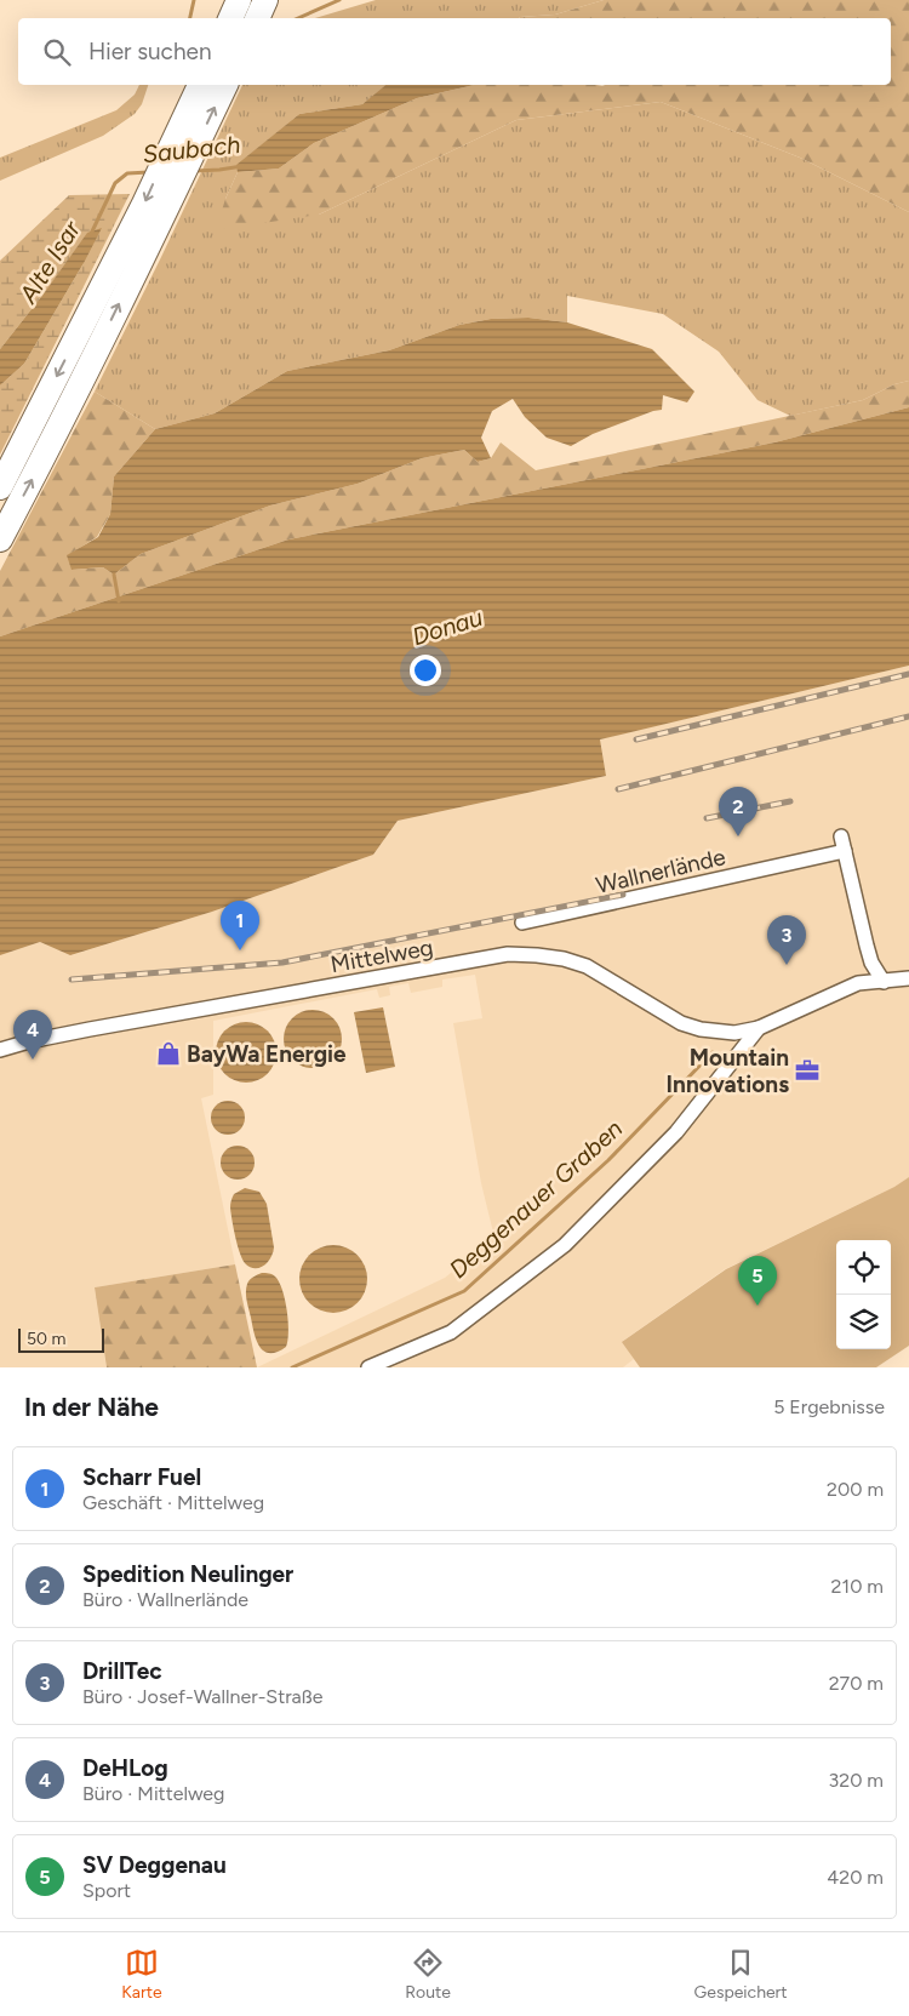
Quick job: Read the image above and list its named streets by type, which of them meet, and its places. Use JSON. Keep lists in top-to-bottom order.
{
  "streets": {
    "street": ["Wallnerlände", "Mittelweg"]
  },
  "water": [
    "Saubach",
    "Alte Isar",
    "Donau",
    "Deggenauer Graben"
  ],
  "places": {
    "shop": ["BayWa Energie"],
    "office": ["Mountain Innovations"]
  },
  "scale_bar": "50 m",
  "page": {
    "search": "Hier suchen",
    "pins": [
      "2",
      "1",
      "3",
      "4",
      "5"
    ],
    "scale": "50 m",
    "heading": ["In der Nähe", "5 Ergebnisse"],
    "list": [
      {
        "mark": "1",
        "name": "Scharr Fuel",
        "note": "Geschäft · Mittelweg",
        "value": "200 m"
      },
      {
        "mark": "2",
        "name": "Spedition Neulinger",
        "note": "Büro · Wallnerlände",
        "value": "210 m"
      },
      {
        "mark": "3",
        "name": "DrillTec",
        "note": "Büro · Josef-Wallner-Straße",
        "value": "270 m"
      },
      {
        "mark": "4",
        "name": "DeHLog",
        "note": "Büro · Mittelweg",
        "value": "320 m"
      },
      {
        "mark": "5",
        "name": "SV Deggenau",
        "note": "Sport",
        "value": "420 m"
      }
    ],
    "nav": ["Karte", "Route", "Gespeichert"]
  }
}
